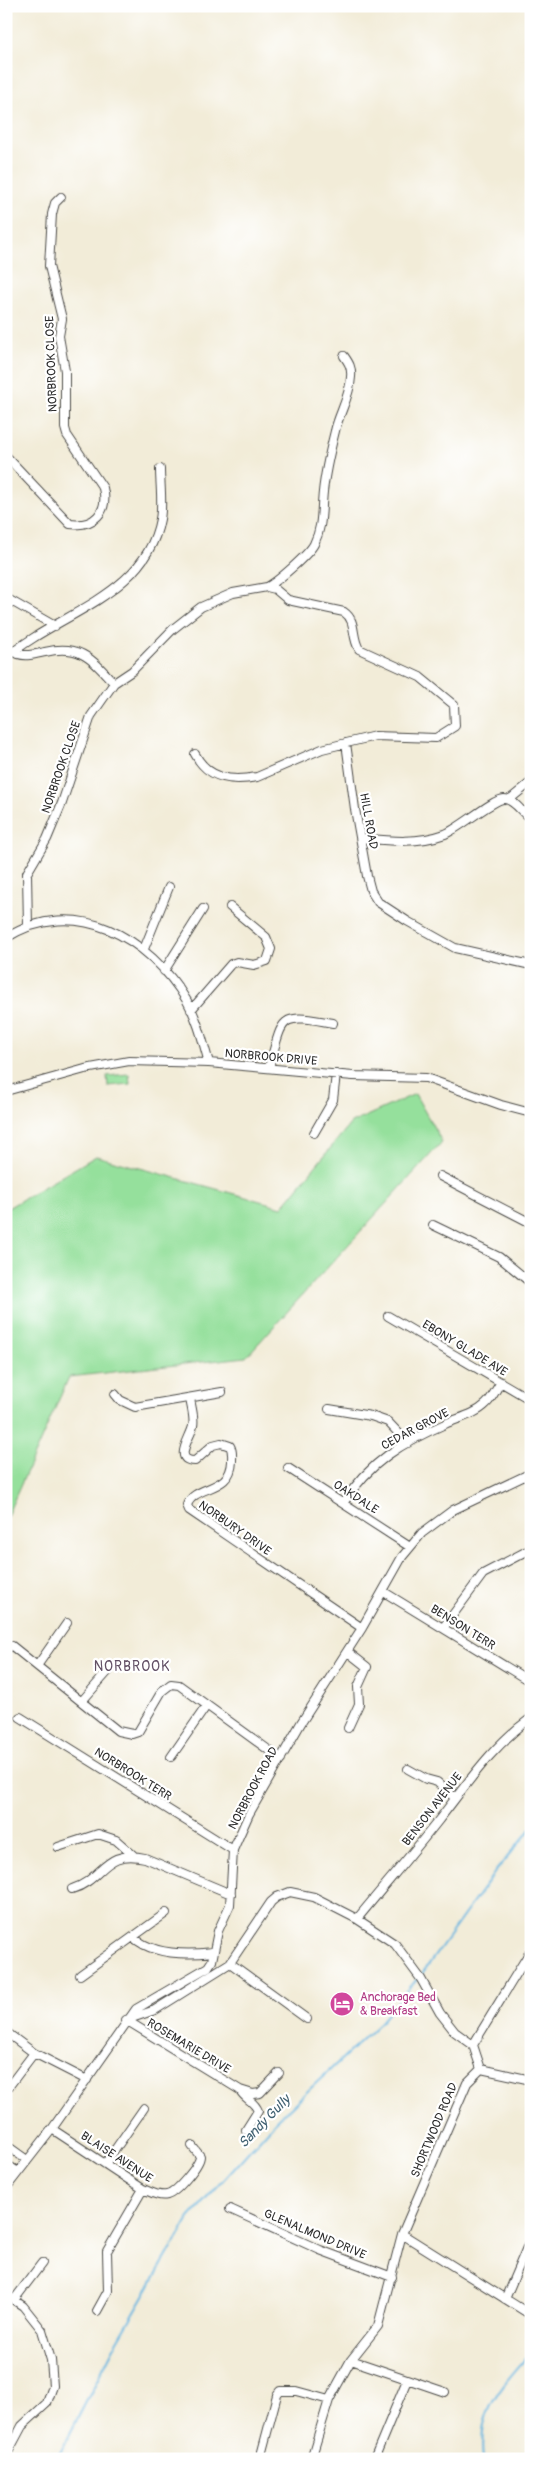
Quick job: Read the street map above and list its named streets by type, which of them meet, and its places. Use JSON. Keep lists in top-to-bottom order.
{
  "streets": {
    "street": [
      "NORBROOK CLOSE",
      "HILL ROAD",
      "NORBROOK DRIVE",
      "EBONY GLADE AVE",
      "CEDAR GROVE",
      "OAKDALE",
      "NORBURY DRIVE",
      "BENSON TERR",
      "NORBROOK TERR",
      "NORBROOK ROAD",
      "BENSON AVENUE",
      "ROSEMARIE DRIVE",
      "SHORTWOOD ROAD",
      "BLAISE AVENUE",
      "GLENALMOND DRIVE"
    ]
  },
  "crossings": [
    ["EBONY GLADE AVE", "CEDAR GROVE"],
    ["CEDAR GROVE", "OAKDALE"],
    ["OAKDALE", "NORBROOK ROAD"],
    ["NORBURY DRIVE", "NORBROOK ROAD"],
    ["BENSON TERR", "NORBROOK ROAD"],
    ["NORBROOK TERR", "NORBROOK ROAD"],
    ["NORBROOK ROAD", "ROSEMARIE DRIVE"],
    ["NORBROOK ROAD", "BLAISE AVENUE"],
    ["SHORTWOOD ROAD", "GLENALMOND DRIVE"]
  ],
  "districts": ["NORBROOK"],
  "water": ["Sandy Gully"],
  "places": {
    "hotel": ["Anchorage Bed & Breakfast"]
  }
}
